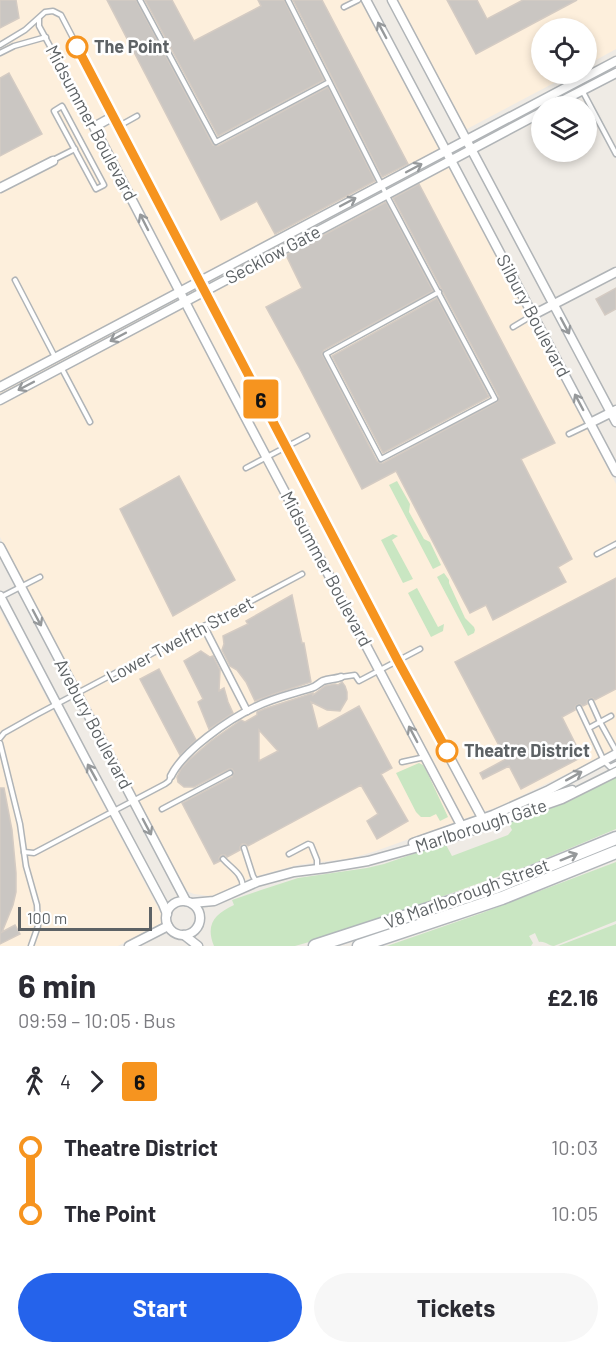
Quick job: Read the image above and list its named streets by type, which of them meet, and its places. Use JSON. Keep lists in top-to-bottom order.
{
  "streets": {
    "main road": ["V8 Marlborough Street"],
    "street": [
      "Midsummer Boulevard",
      "Secklow Gate",
      "Silbury Boulevard",
      "Avebury Boulevard",
      "Marlborough Gate"
    ],
    "lane": ["Lower Twelfth Street"]
  },
  "crossings": [
    ["Midsummer Boulevard", "Secklow Gate"],
    ["Midsummer Boulevard", "Marlborough Gate"],
    ["Secklow Gate", "Silbury Boulevard"],
    ["Lower Twelfth Street", "Avebury Boulevard"],
    ["Avebury Boulevard", "Marlborough Gate"]
  ],
  "places": ["The Point", "Theatre District"],
  "lines": ["bus line 6"],
  "scale_bar": "100 m",
  "page": {
    "on_map": "6",
    "scale": "100 m",
    "heading": ["6 min", "09:59 – 10:05 · Bus", "£2.16"],
    "legs": ["4", "6"],
    "list": [
      {
        "name": "Theatre District",
        "value": "10:03"
      },
      {
        "name": "The Point",
        "value": "10:05"
      }
    ],
    "buttons": ["Start", "Tickets"]
  }
}
